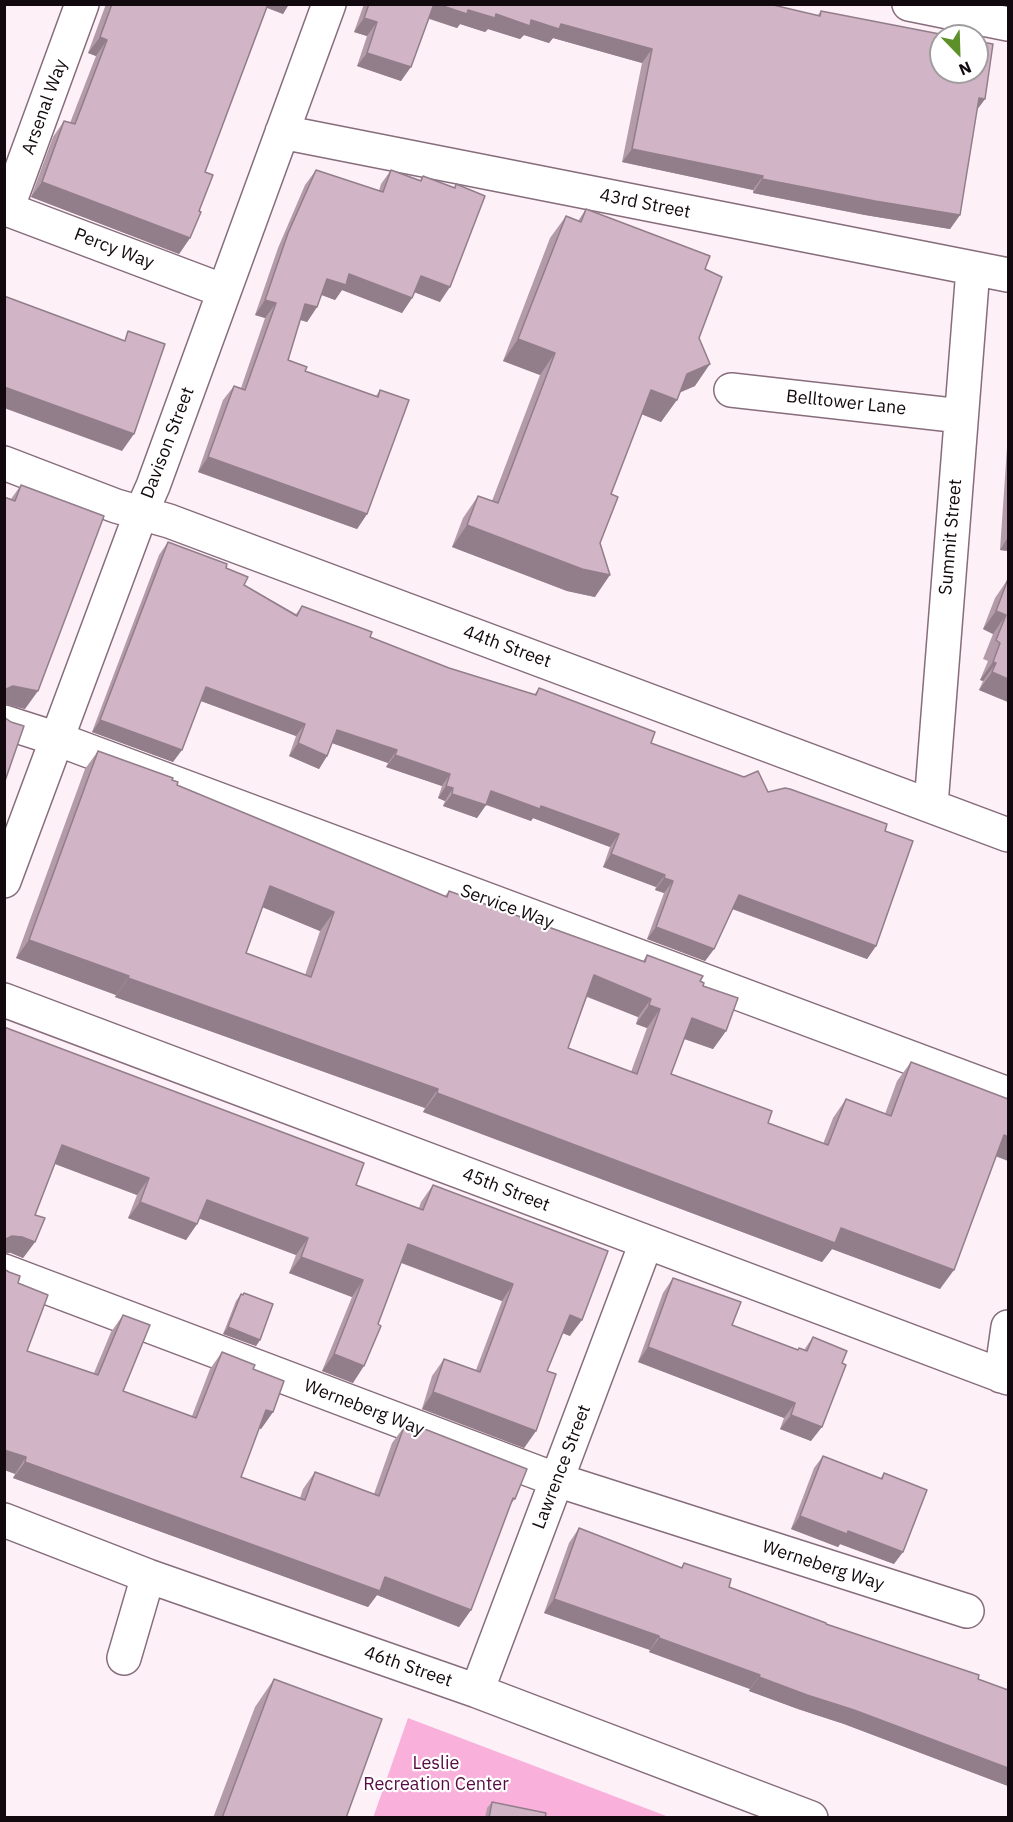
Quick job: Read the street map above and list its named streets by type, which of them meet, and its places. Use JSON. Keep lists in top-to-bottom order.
{
  "streets": {
    "street": [
      "Arsenal Way",
      "43rd Street",
      "Percy Way",
      "Belltower Lane",
      "Davison Street",
      "Summit Street",
      "44th Street",
      "Service Way",
      "45th Street",
      "Werneberg Way",
      "Lawrence Street",
      "46th Street"
    ]
  },
  "crossings": [
    ["Arsenal Way", "Percy Way"],
    ["43rd Street", "Davison Street"],
    ["43rd Street", "Summit Street"],
    ["Percy Way", "Davison Street"],
    ["Belltower Lane", "Summit Street"],
    ["Davison Street", "44th Street"],
    ["Davison Street", "Service Way"],
    ["Summit Street", "44th Street"],
    ["45th Street", "Lawrence Street"],
    ["Werneberg Way", "Lawrence Street"],
    ["Lawrence Street", "46th Street"]
  ],
  "parks": ["Leslie Recreation Center"],
  "north": "bottom right"
}
